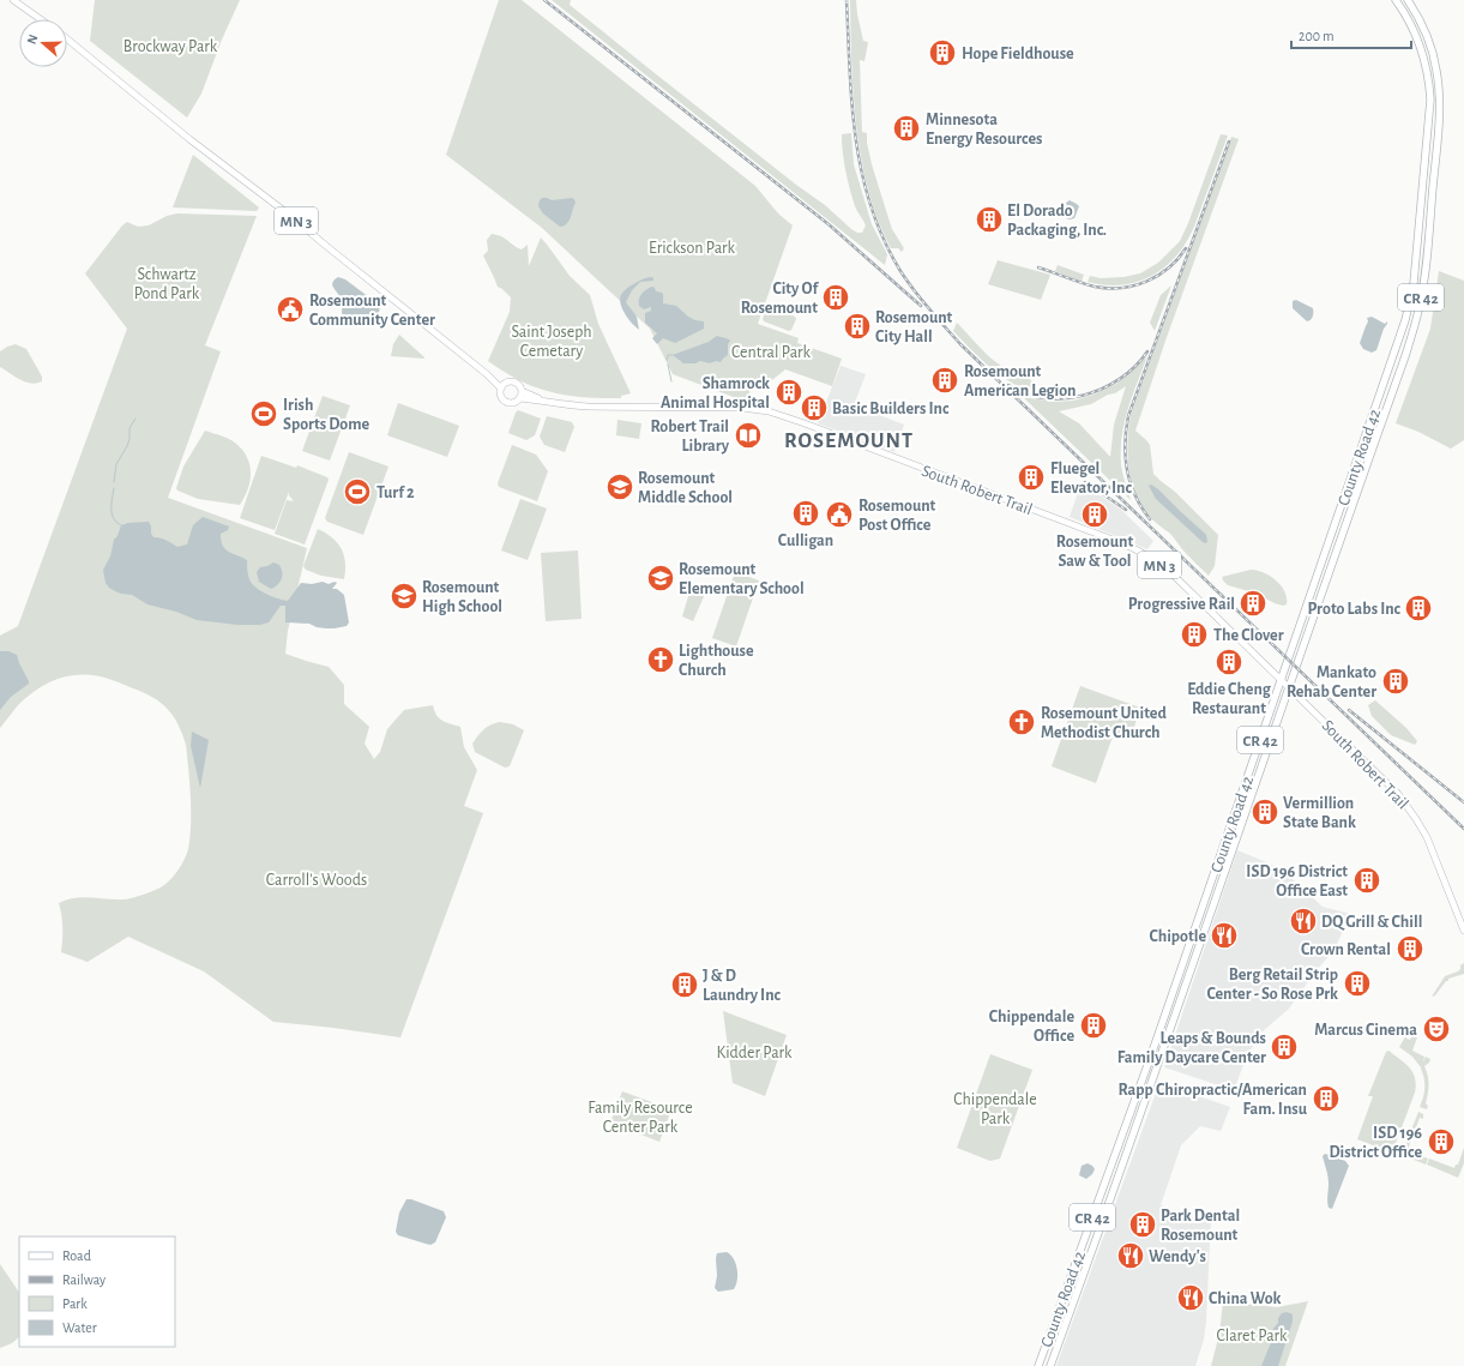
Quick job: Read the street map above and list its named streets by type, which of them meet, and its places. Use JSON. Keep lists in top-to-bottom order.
{
  "streets": {
    "highway": ["CR 42", "County Road 42"],
    "main road": ["MN 3", "South Robert Trail"]
  },
  "crossings": [
    ["MN 3", "County Road 42"],
    ["MN 3", "South Robert Trail"],
    ["County Road 42", "South Robert Trail"]
  ],
  "districts": ["ROSEMOUNT"],
  "parks": [
    "Brockway Park",
    "Erickson Park",
    "Schwartz Pond Park",
    "Saint Joseph Cemetary",
    "Central Park",
    "Carroll's Woods",
    "Kidder Park",
    "Chippendale Park",
    "Family Resource Center Park",
    "Claret Park"
  ],
  "places": {
    "building": [
      "Hope Fieldhouse",
      "Minnesota Energy Resources",
      "El Dorado Packaging, Inc.",
      "City Of Rosemount",
      "Rosemount City Hall",
      "Rosemount American Legion",
      "Shamrock Animal Hospital",
      "Basic Builders Inc",
      "Fluegel Elevator, Inc",
      "Culligan",
      "Rosemount Saw & Tool",
      "Progressive Rail",
      "Proto Labs Inc",
      "The Clover",
      "Eddie Cheng Restaurant",
      "Mankato Rehab Center",
      "Vermillion State Bank",
      "ISD 196 District Office East",
      "Crown Rental",
      "Berg Retail Strip Center - So Rose Prk",
      "J & D Laundry Inc",
      "Chippendale Office",
      "Leaps & Bounds Family Daycare Center",
      "Rapp Chiropractic/American Fam. Insu",
      "ISD 196 District Office",
      "Park Dental Rosemount"
    ],
    "public building": ["Rosemount Community Center", "Rosemount Post Office"],
    "sports": ["Irish Sports Dome", "Turf 2"],
    "library": ["Robert Trail Library"],
    "school or university": ["Rosemount Middle School", "Rosemount Elementary School", "Rosemount High School"],
    "church": ["Lighthouse Church", "Rosemount United Methodist Church"],
    "restaurant": [
      "DQ Grill & Chill",
      "Chipotle",
      "Wendy's",
      "China Wok"
    ],
    "theatre": ["Marcus Cinema"]
  },
  "legend": [
    "Road",
    "Railway",
    "Park",
    "Water"
  ],
  "scale_bar": "200 m",
  "north": "left"
}
